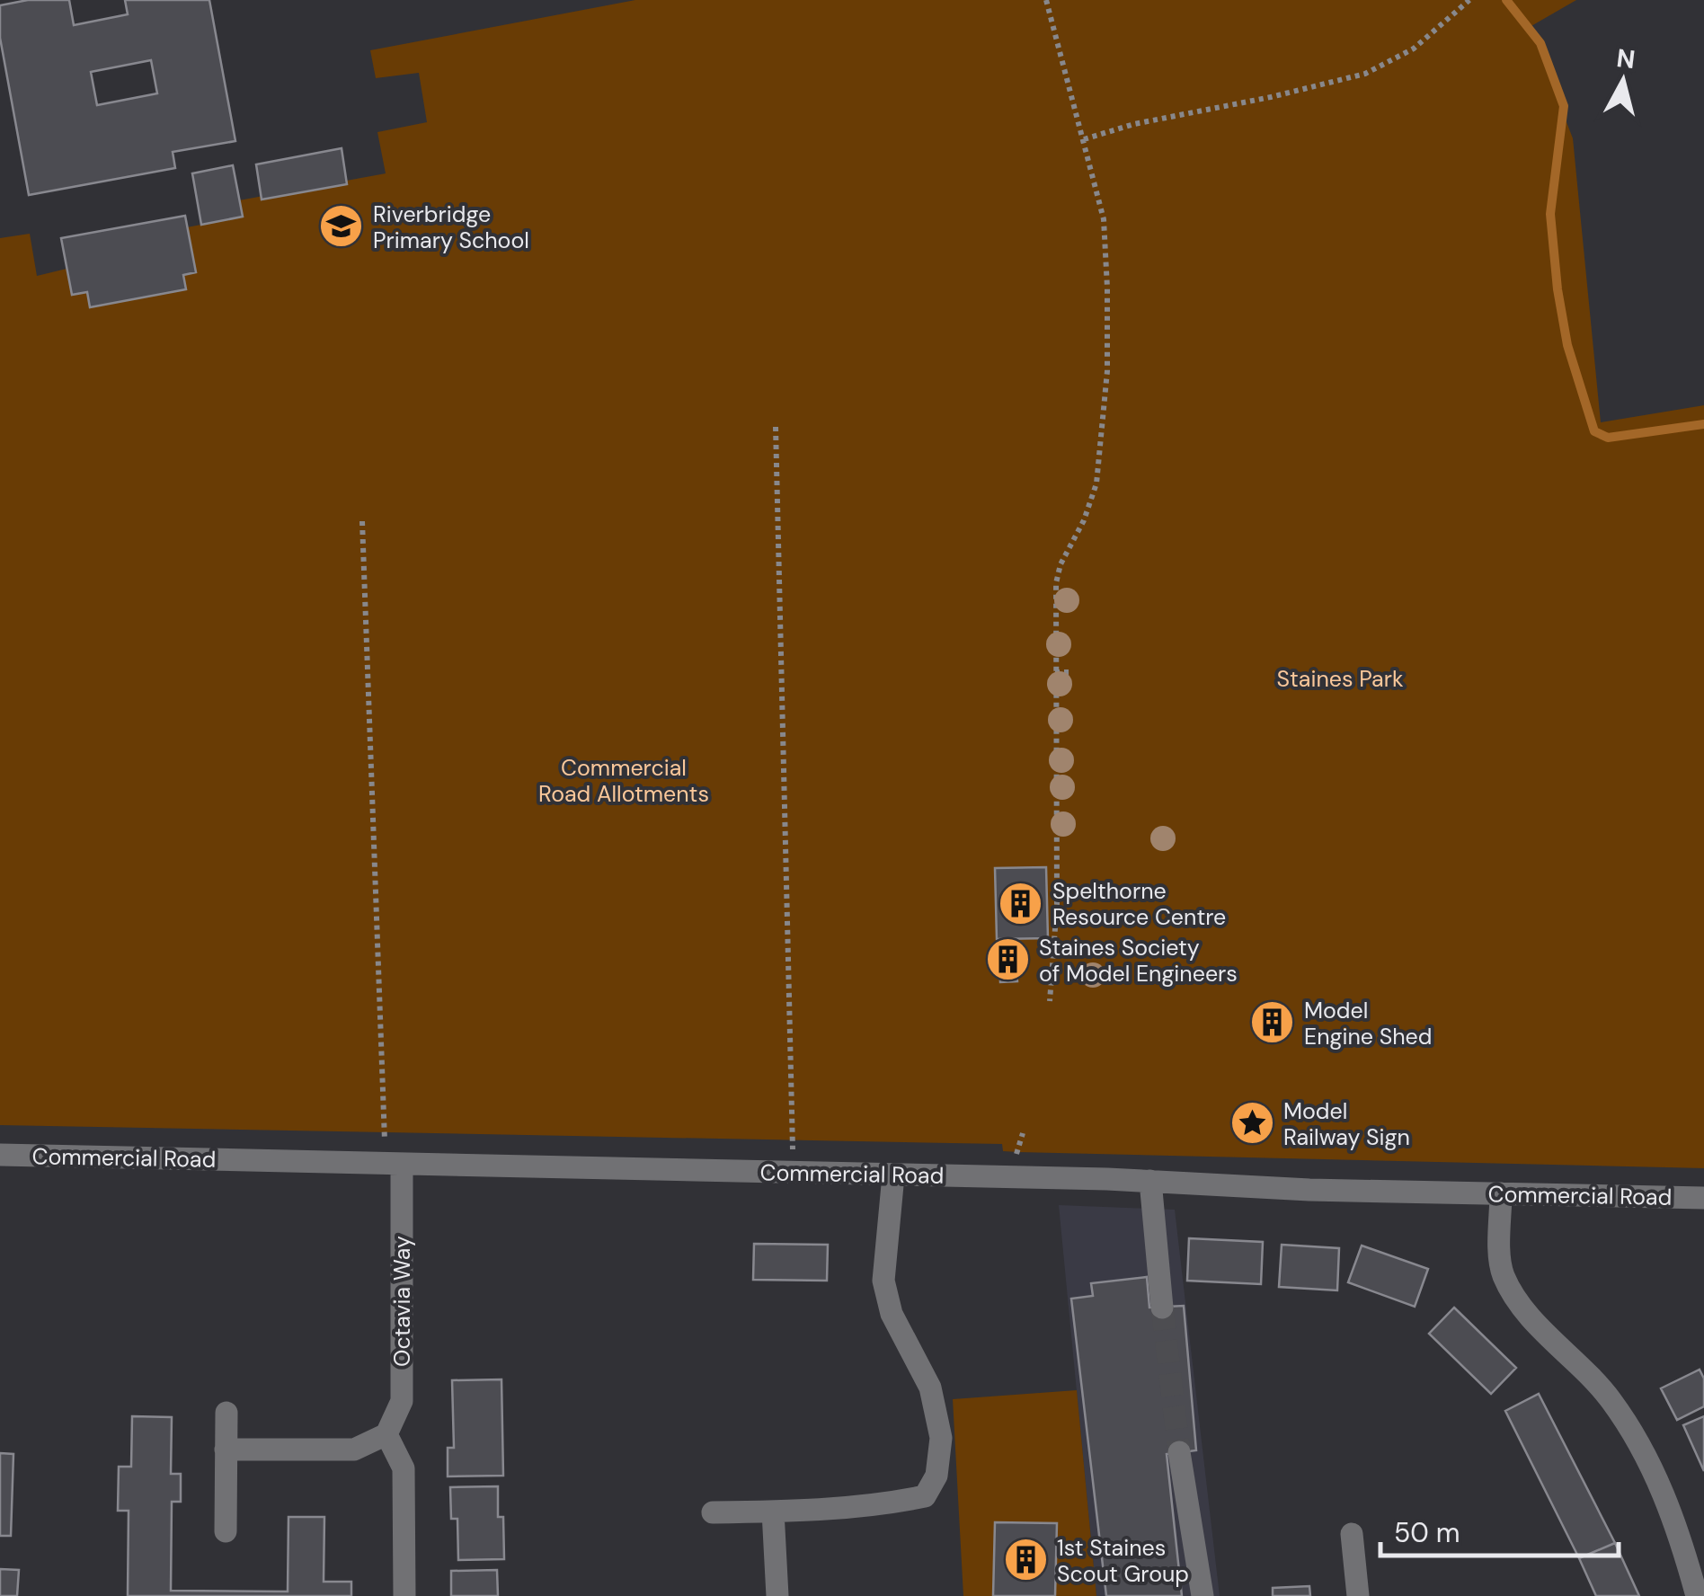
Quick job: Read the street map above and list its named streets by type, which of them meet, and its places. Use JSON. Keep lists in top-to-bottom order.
{
  "streets": {
    "street": ["Commercial Road", "Octavia Way"]
  },
  "crossings": [
    ["Commercial Road", "Octavia Way"]
  ],
  "parks": ["Staines Park", "Commercial Road Allotments"],
  "places": {
    "school or university": ["Riverbridge Primary School"],
    "building": [
      "Spelthorne Resource Centre",
      "Staines Society of Model Engineers",
      "Model Engine Shed",
      "1st Staines Scout Group"
    ],
    "place": ["Model Railway Sign"]
  },
  "scale_bar": "50 m",
  "north": "top"
}
